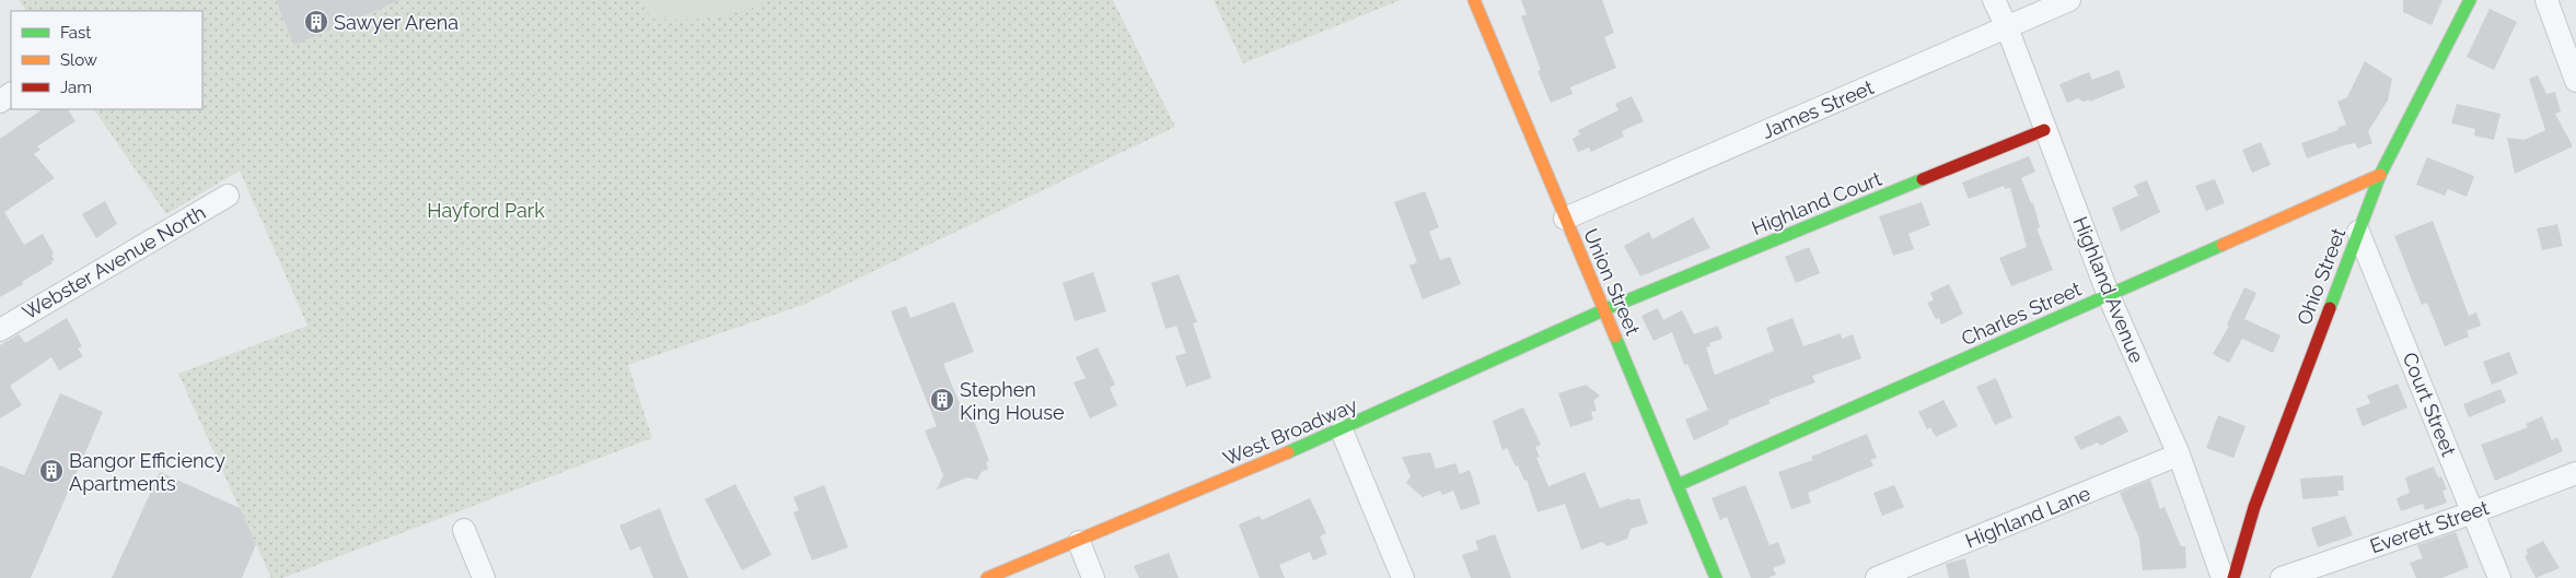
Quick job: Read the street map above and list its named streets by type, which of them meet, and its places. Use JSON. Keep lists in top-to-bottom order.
{
  "streets": {
    "street": [
      "James Street",
      "Highland Court",
      "Webster Avenue North",
      "Ohio Street",
      "Union Street",
      "Highland Avenue",
      "Charles Street",
      "Court Street",
      "West Broadway",
      "Highland Lane",
      "Everett Street"
    ]
  },
  "crossings": [
    ["James Street", "Union Street"],
    ["James Street", "Highland Avenue"],
    ["Highland Court", "Union Street"],
    ["Highland Court", "Highland Avenue"],
    ["Highland Court", "West Broadway"],
    ["Ohio Street", "Charles Street"],
    ["Ohio Street", "Court Street"],
    ["Union Street", "Charles Street"],
    ["Union Street", "West Broadway"],
    ["Highland Avenue", "Charles Street"],
    ["Highland Avenue", "Highland Lane"],
    ["Court Street", "Everett Street"]
  ],
  "parks": ["Hayford Park"],
  "places": {
    "building": ["Sawyer Arena", "Stephen King House", "Bangor Efficiency Apartments"]
  },
  "legend": ["Fast", "Slow", "Jam"]
}
